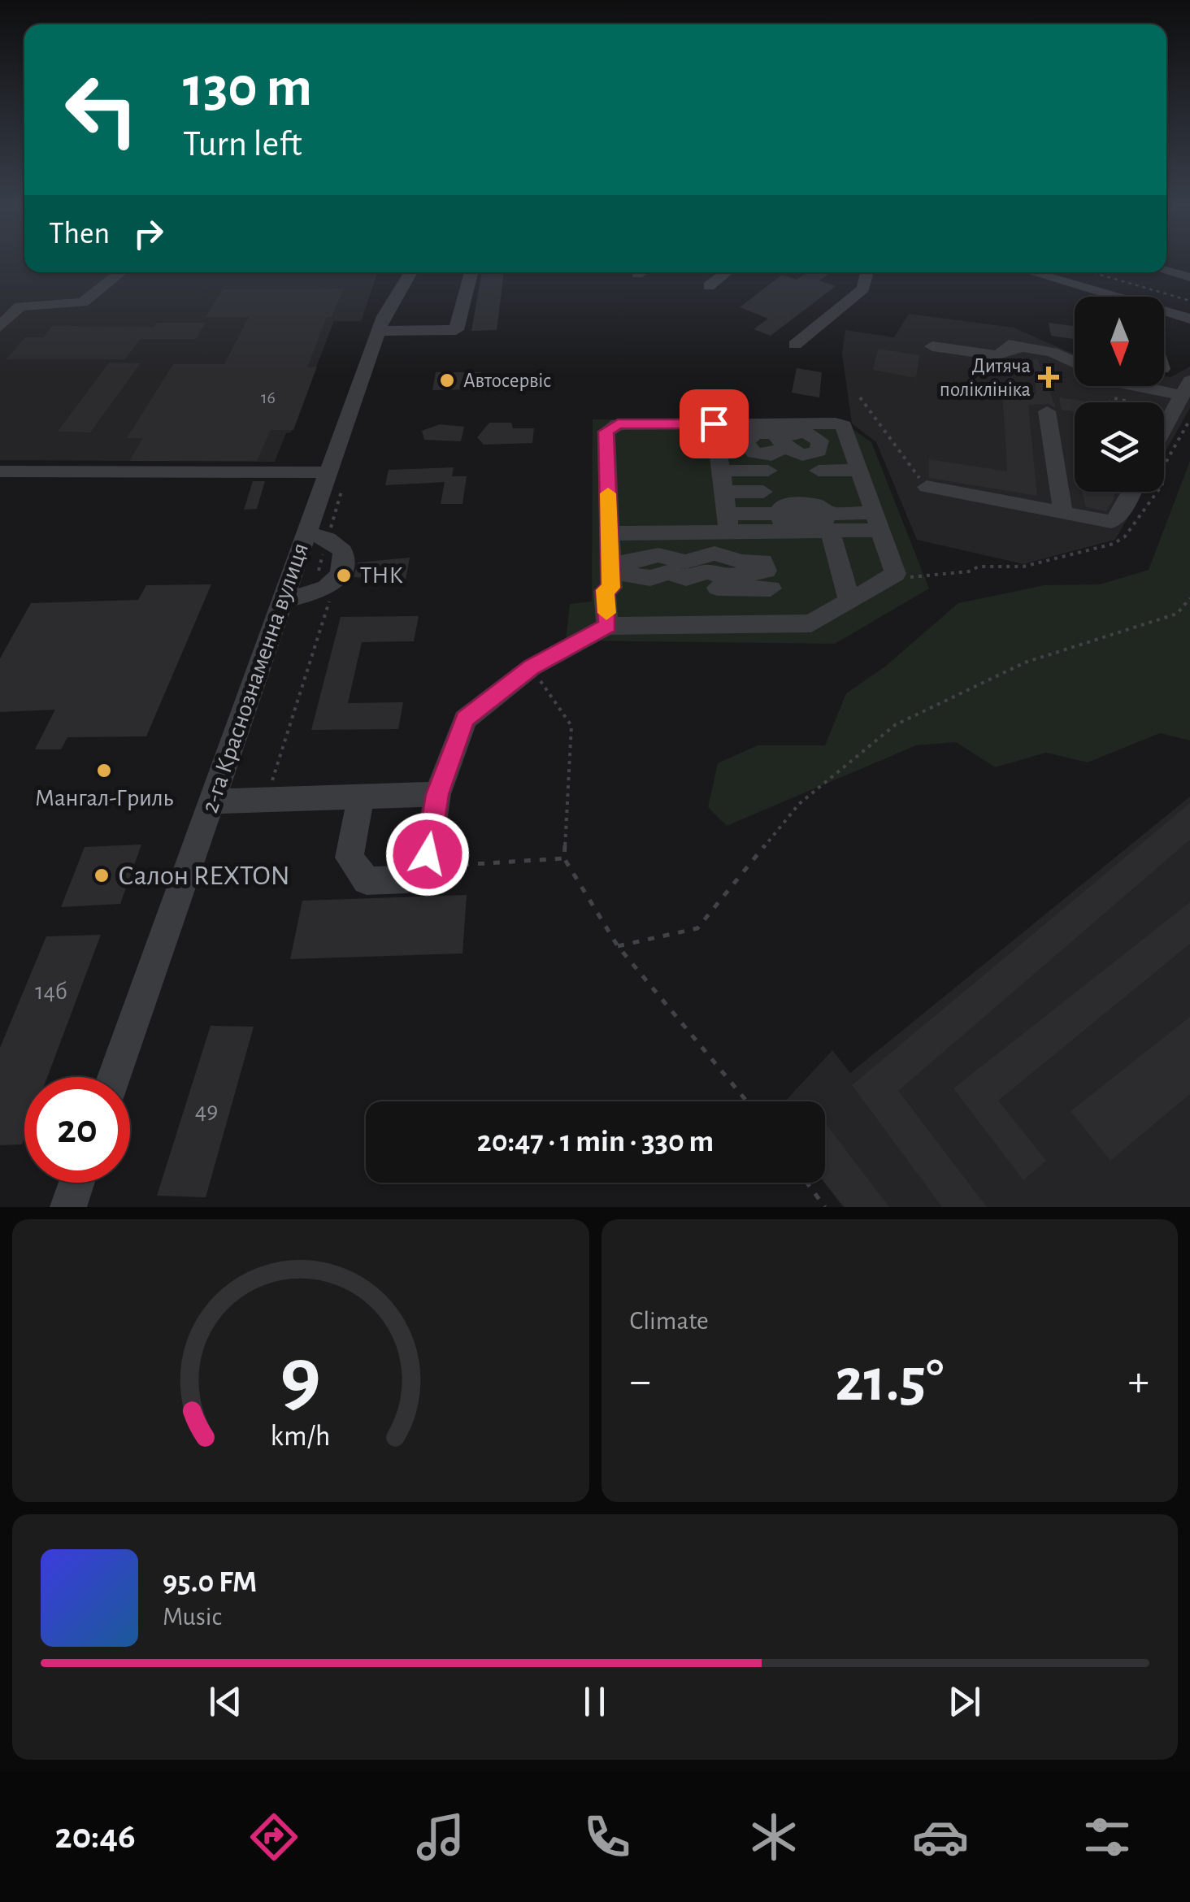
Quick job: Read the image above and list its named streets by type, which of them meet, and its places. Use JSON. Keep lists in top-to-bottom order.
{
  "streets": {
    "street": ["2-га Краснознаменна вулиця"]
  },
  "places": {
    "health": ["Дитяча поліклініка"],
    "other": [
      "Автосервіс",
      "ТНК",
      "Мангал-Гриль",
      "Салон REXTON"
    ]
  },
  "house_numbers": ["16", "14б", "49"],
  "north": "bottom",
  "page": {
    "turn": ["130 m", "Turn left"],
    "then": "Then",
    "limit": "20",
    "trip": "20:47 · 1 min · 330 m",
    "tile": "Climate",
    "heat": ["−", "21.5°", "+"],
    "song": ["95.0 FM", "Music"],
    "tabs": "20:46",
    "gauge": ["9", "km/h"]
  }
}
